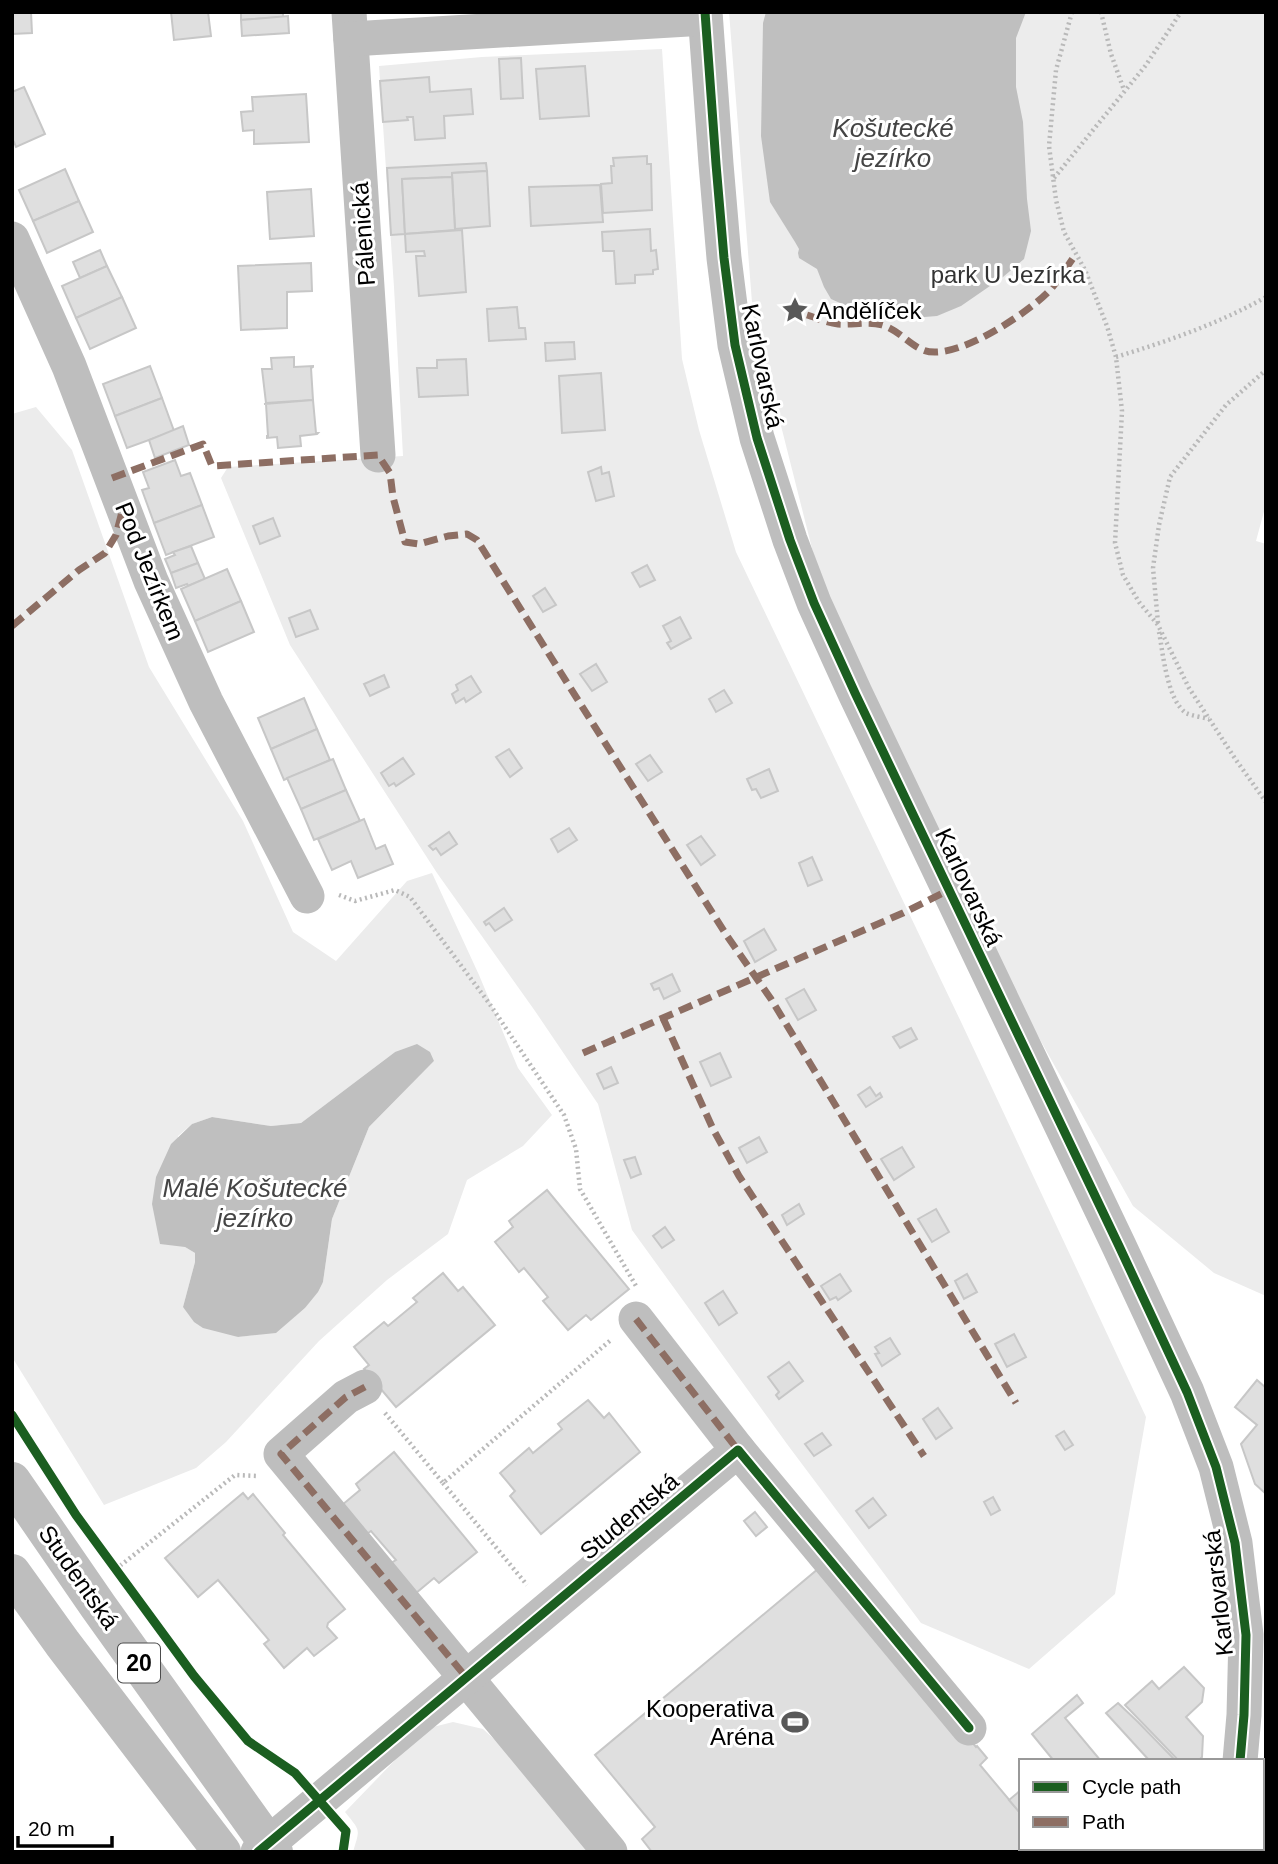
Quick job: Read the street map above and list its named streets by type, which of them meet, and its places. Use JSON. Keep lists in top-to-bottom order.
{
  "streets": {
    "main road": ["Studentská", "20"],
    "street": ["Pálenická", "Karlovarská", "Pod Jezírkem"]
  },
  "water": ["Košutecké jezírko", "Malé Košutecké jezírko"],
  "parks": ["park U Jezírka"],
  "places": {
    "place": ["Andělíček"],
    "sports": ["Kooperativa Aréna"]
  },
  "legend": ["Cycle path", "Path"],
  "scale_bar": "20 m"
}
